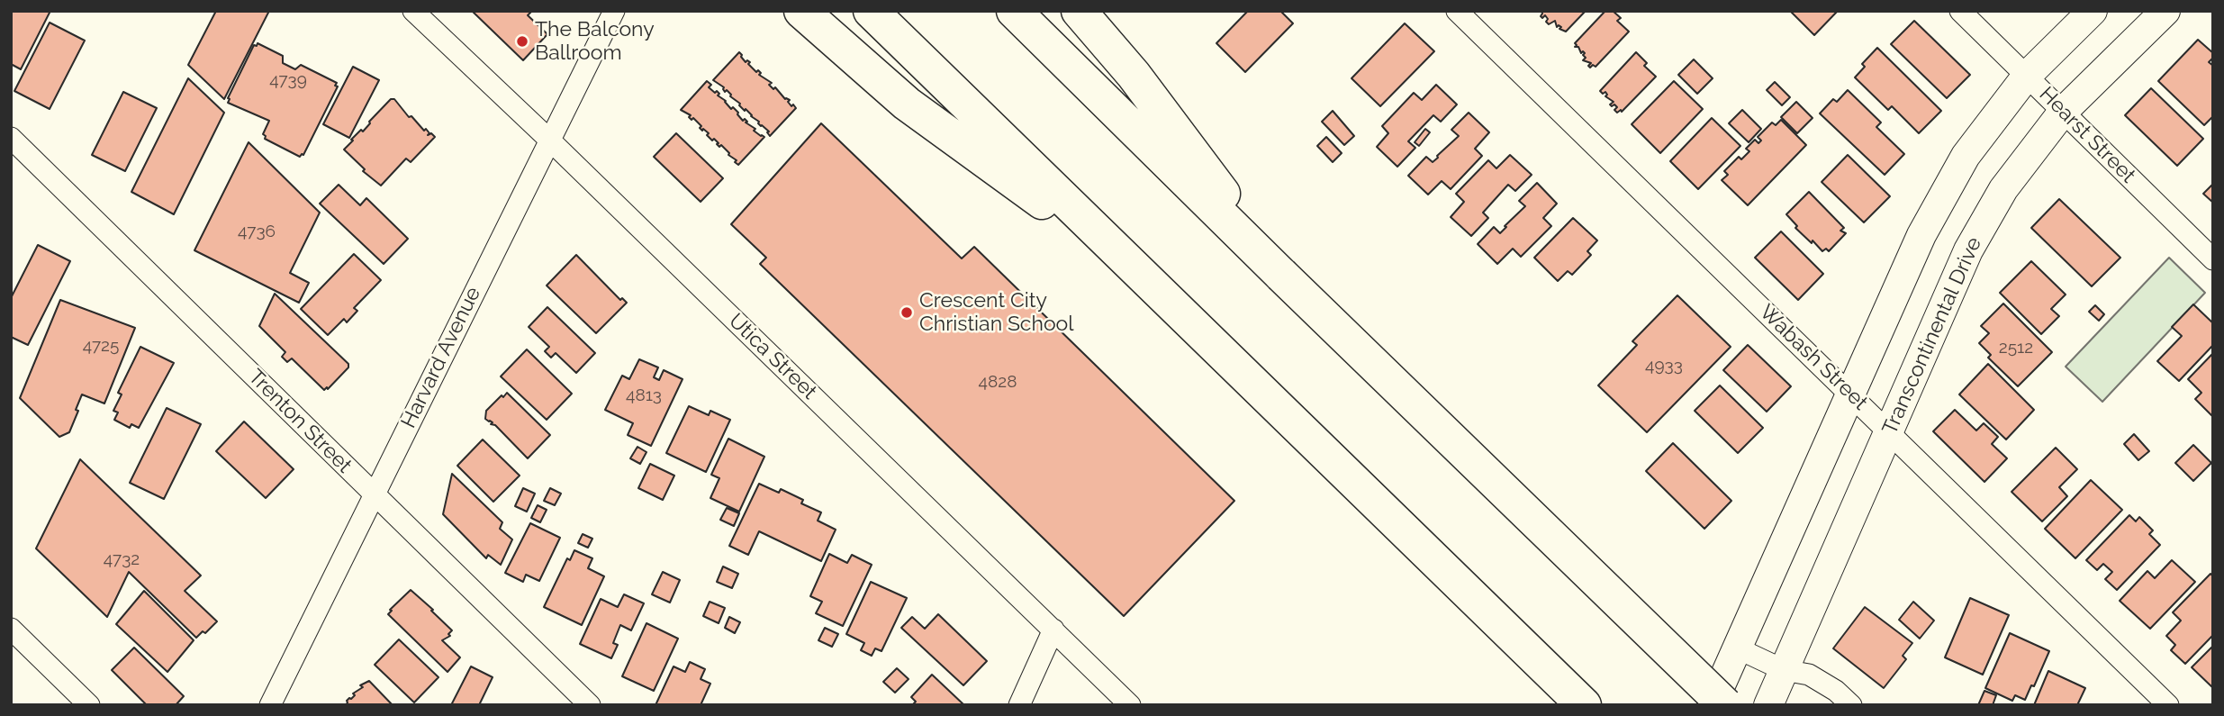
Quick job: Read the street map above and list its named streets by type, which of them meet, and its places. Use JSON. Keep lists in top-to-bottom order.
{
  "streets": {
    "street": [
      "Hearst Street",
      "Transcontinental Drive",
      "Utica Street",
      "Harvard Avenue",
      "Wabash Street",
      "Trenton Street"
    ]
  },
  "crossings": [
    ["Hearst Street", "Transcontinental Drive"],
    ["Transcontinental Drive", "Wabash Street"],
    ["Utica Street", "Harvard Avenue"],
    ["Harvard Avenue", "Trenton Street"]
  ],
  "places": ["The Balcony Ballroom", "Crescent City Christian School"],
  "house_numbers": [
    "4739",
    "4736",
    "4725",
    "2512",
    "4933",
    "4828",
    "4813",
    "4732"
  ]
}
